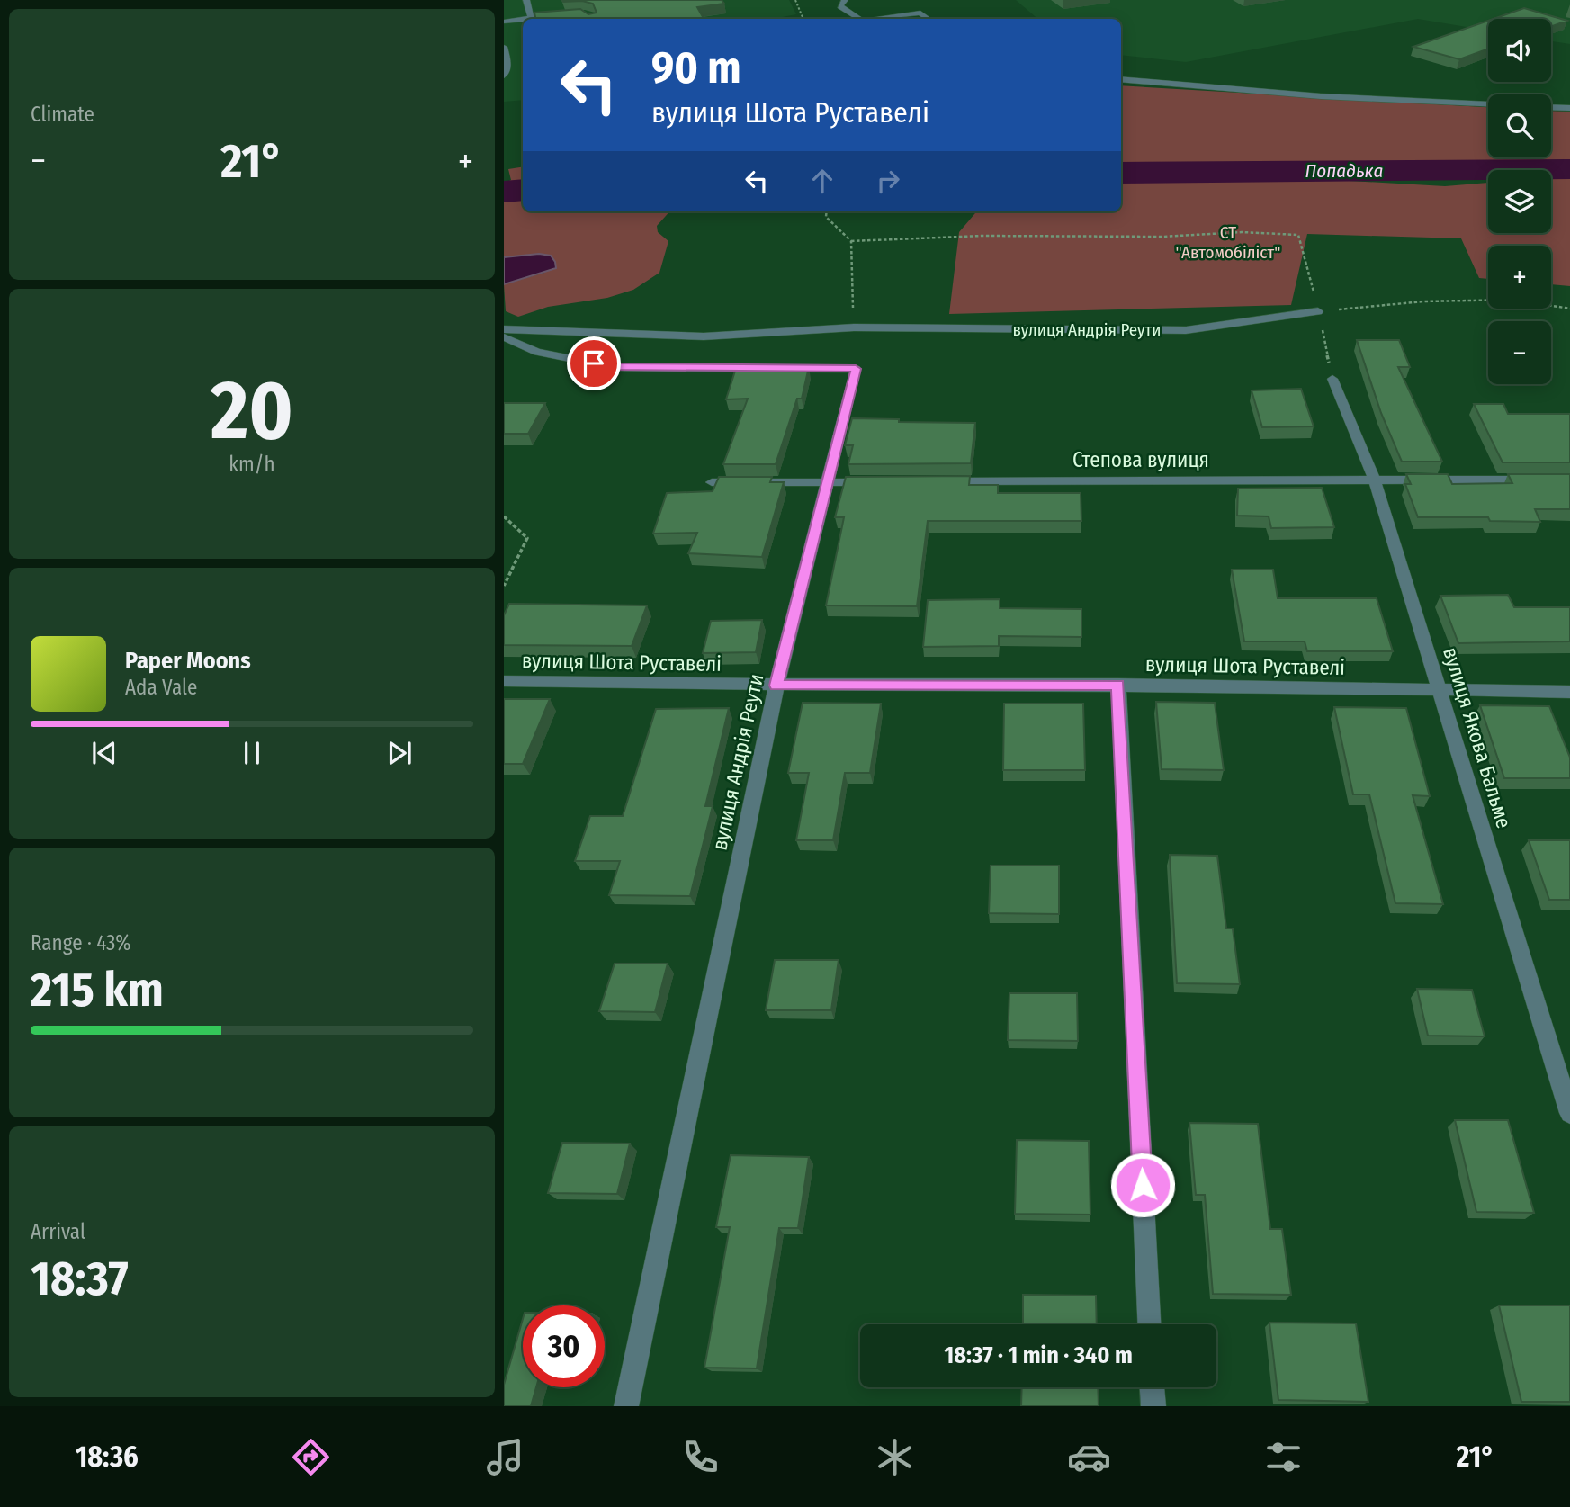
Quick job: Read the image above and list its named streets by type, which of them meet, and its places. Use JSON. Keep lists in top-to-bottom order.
{
  "streets": {
    "street": [
      "вулиця Андрія Реути",
      "Степова вулиця",
      "вулиця Шота Руставелі",
      "вулиця Якова Бальме"
    ]
  },
  "crossings": [
    ["вулиця Андрія Реути", "вулиця Шота Руставелі"],
    ["Степова вулиця", "вулиця Якова Бальме"],
    ["вулиця Шота Руставелі", "вулиця Якова Бальме"]
  ],
  "water": ["Попадька"],
  "parks": ["СТ \"Автомобіліст\""],
  "page": {
    "tile": [
      "Climate",
      ["20", "km/h"],
      ["Range · 43%", "215 km"],
      ["Arrival", "18:37"]
    ],
    "map_buttons": ["+", "−"],
    "turn": ["90 m", "вулиця Шота Руставелі"],
    "heat": ["−", "21°", "+"],
    "song": ["Paper Moons", "Ada Vale"],
    "limit": "30",
    "trip": "18:37 · 1 min · 340 m",
    "tabs": ["18:36", "21°"]
  }
}
